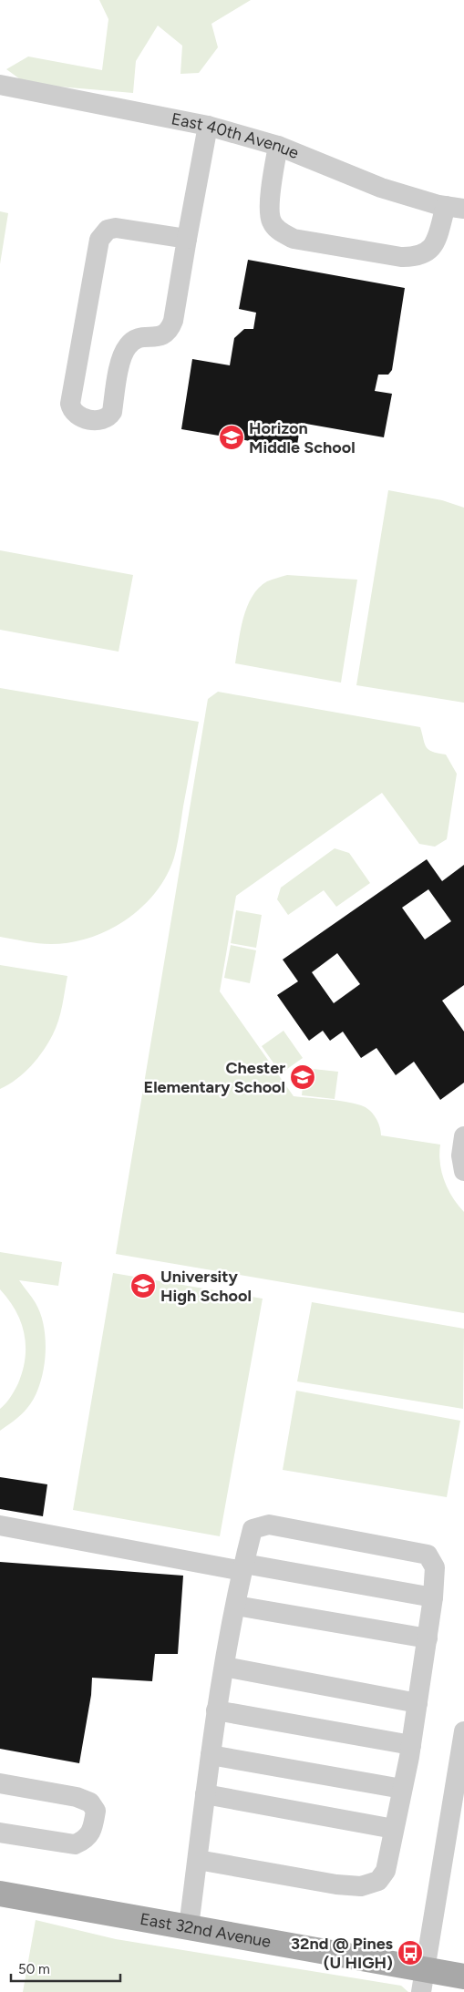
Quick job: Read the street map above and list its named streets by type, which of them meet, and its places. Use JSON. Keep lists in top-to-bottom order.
{
  "streets": {
    "main road": ["East 32nd Avenue"],
    "street": ["East 40th Avenue"]
  },
  "places": {
    "school or university": ["Horizon Middle School", "Chester Elementary School", "University High School"],
    "bus stop": ["32nd @ Pines (U HIGH)"]
  },
  "scale_bar": "50 m"
}
